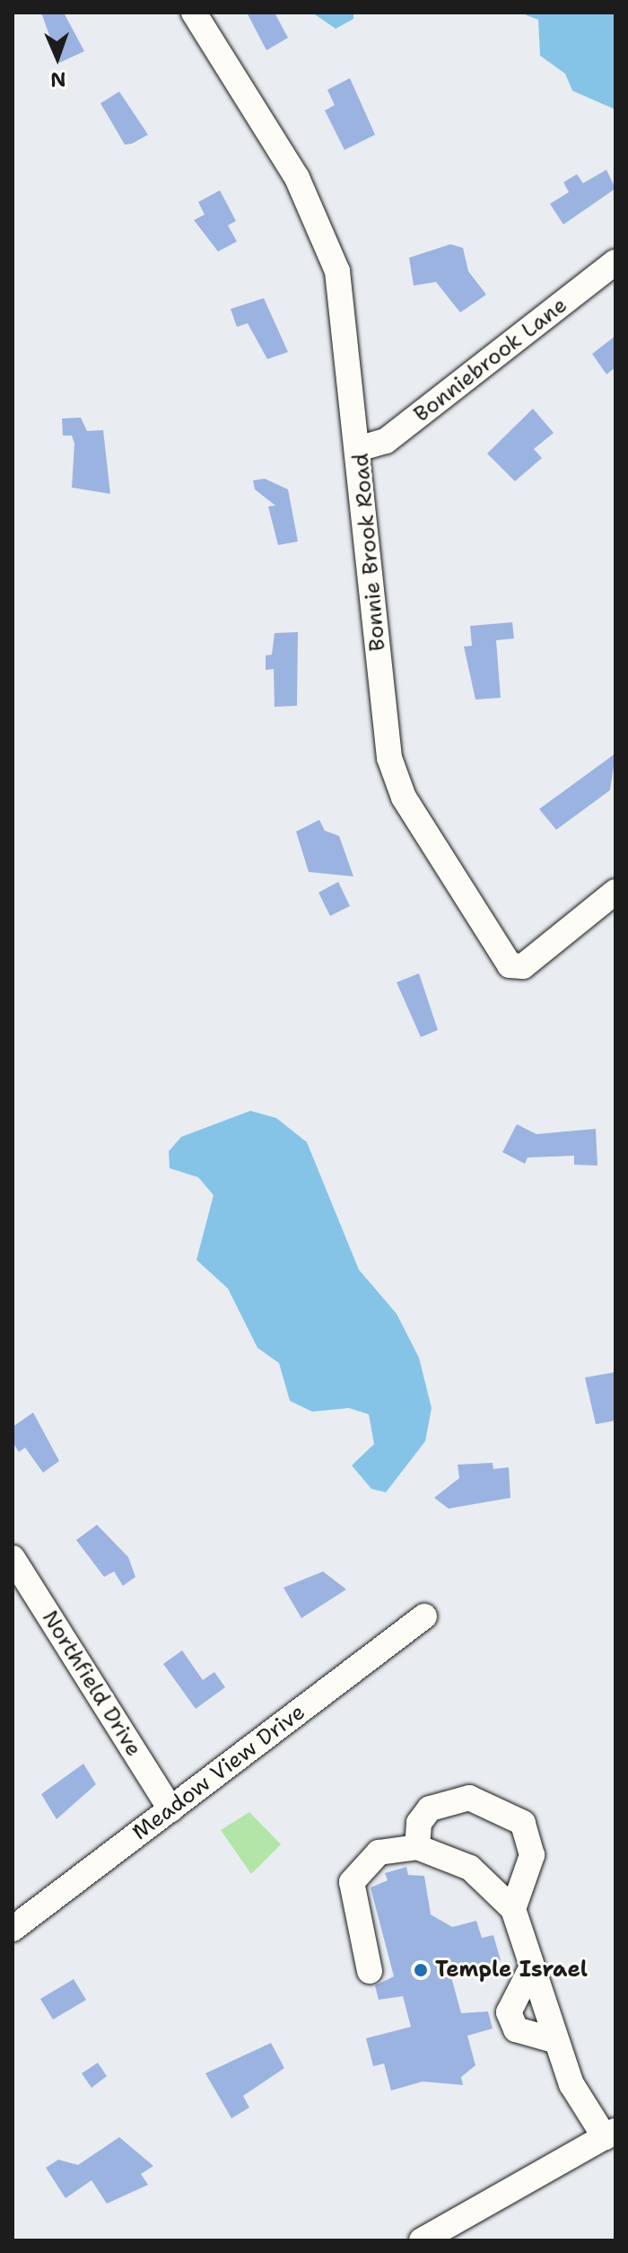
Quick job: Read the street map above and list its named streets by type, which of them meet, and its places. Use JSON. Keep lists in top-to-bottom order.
{
  "streets": {
    "street": [
      "Bonniebrook Lane",
      "Bonnie Brook Road",
      "Northfield Drive",
      "Meadow View Drive"
    ]
  },
  "crossings": [
    ["Bonniebrook Lane", "Bonnie Brook Road"],
    ["Northfield Drive", "Meadow View Drive"]
  ],
  "places": ["Temple Israel"],
  "north": "bottom"
}
